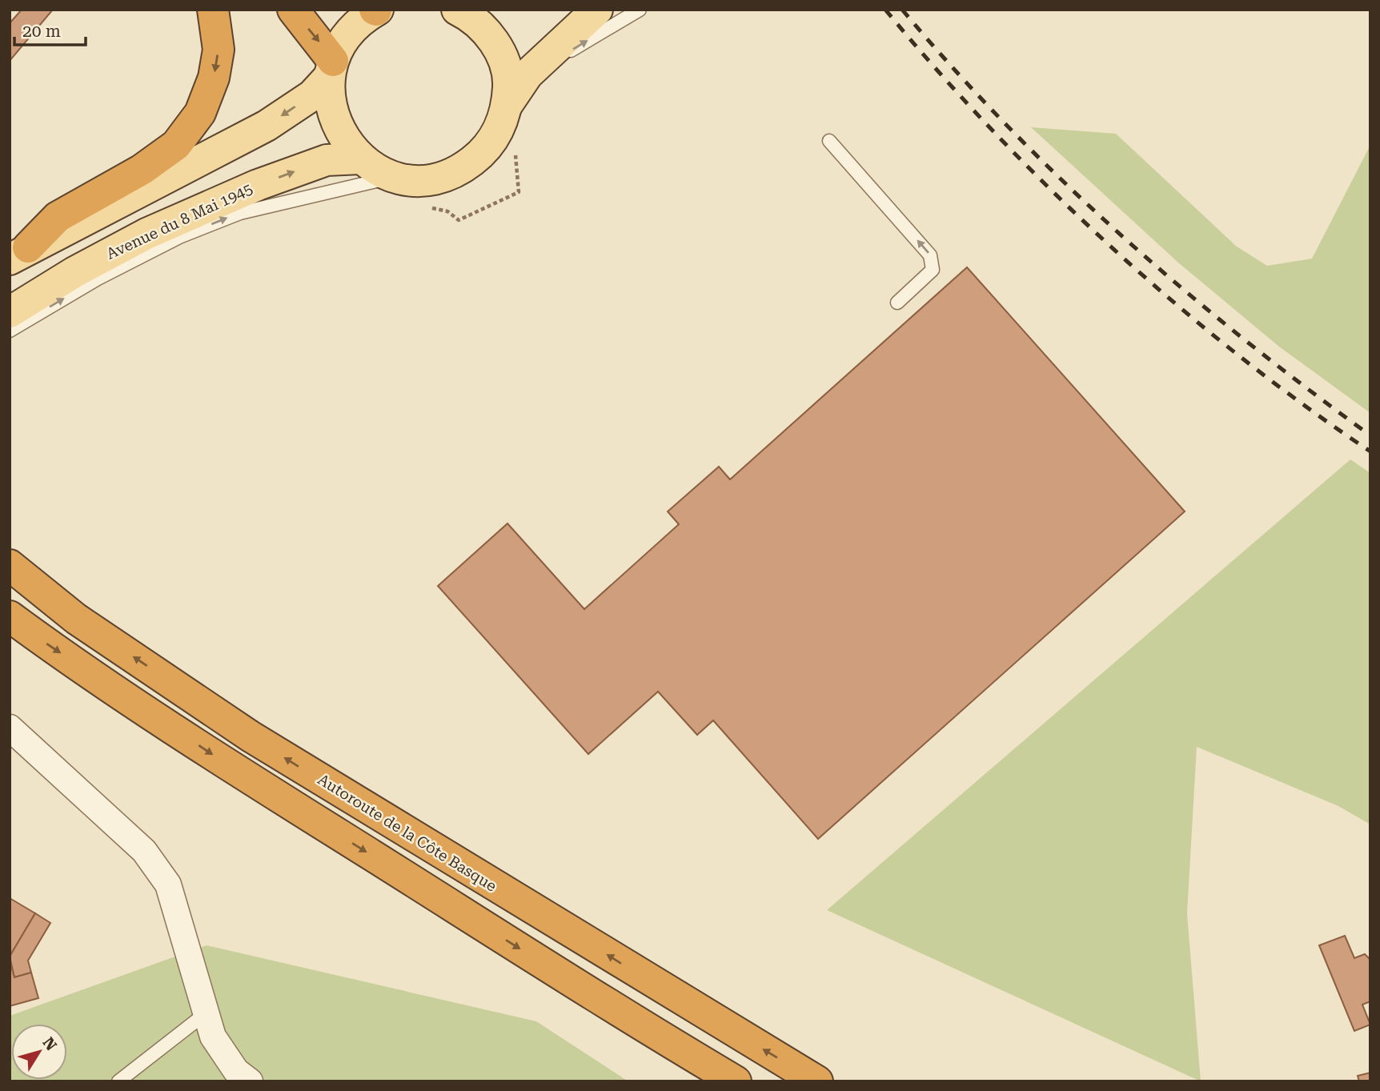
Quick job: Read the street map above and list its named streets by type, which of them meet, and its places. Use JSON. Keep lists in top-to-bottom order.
{
  "streets": {
    "highway": ["Autoroute de la Côte Basque"],
    "main road": ["Avenue du 8 Mai 1945"]
  },
  "scale_bar": "20 m",
  "north": "top right"
}
